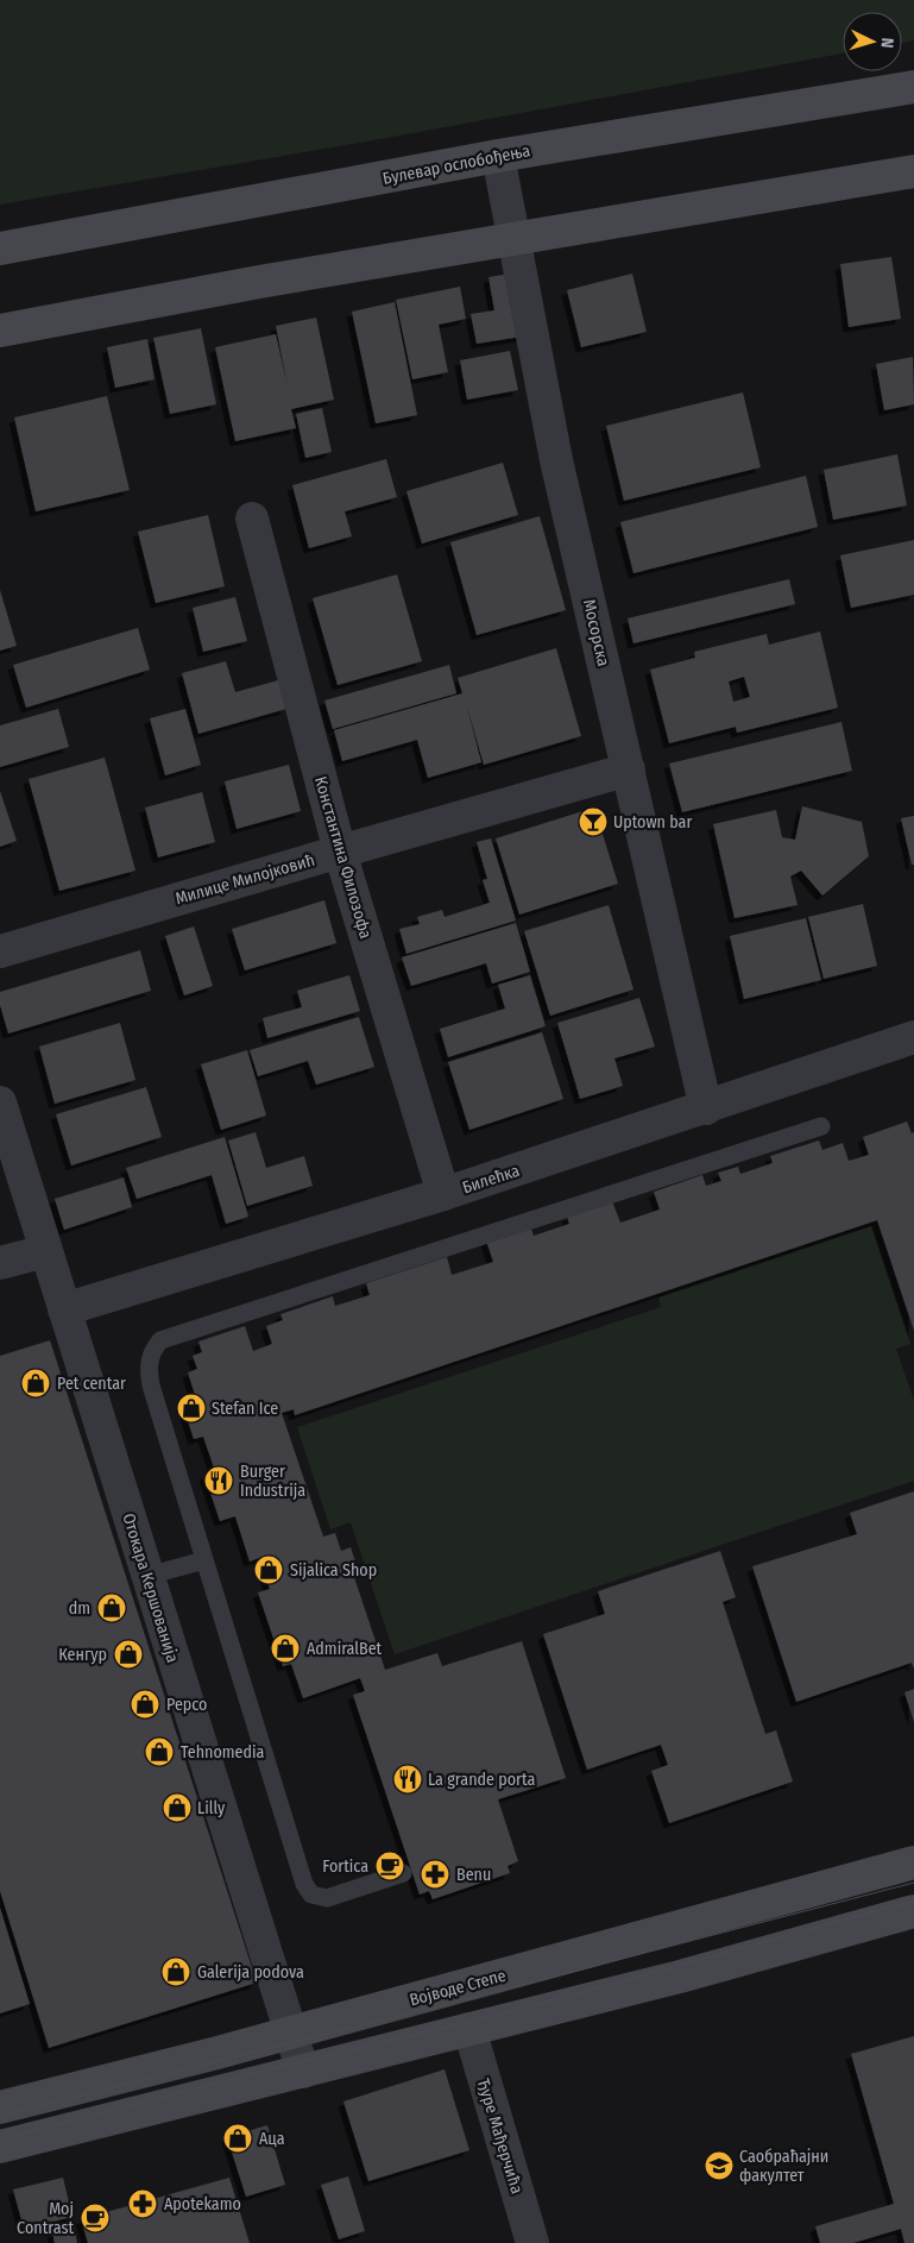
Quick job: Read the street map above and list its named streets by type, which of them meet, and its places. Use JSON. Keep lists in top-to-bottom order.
{
  "streets": {
    "main road": ["Булевар ослобођења", "Војводе Степе"],
    "street": [
      "Мосорска",
      "Константина Филозофа",
      "Милице Милојковић",
      "Билећка",
      "Отокара Кершованија",
      "Ђуре Мађерчића"
    ]
  },
  "crossings": [
    ["Булевар ослобођења", "Мосорска"],
    ["Мосорска", "Милице Милојковић"],
    ["Мосорска", "Билећка"],
    ["Константина Филозофа", "Милице Милојковић"],
    ["Константина Филозофа", "Билећка"],
    ["Билећка", "Отокара Кершованија"],
    ["Отокара Кершованија", "Војводе Степе"]
  ],
  "places": {
    "bar": ["Uptown bar"],
    "shop": [
      "Pet centar",
      "Stefan Ice",
      "Sijalica Shop",
      "dm",
      "AdmiralBet",
      "Кенгур",
      "Pepco",
      "Tehnomedia",
      "Lilly",
      "Galerija podova",
      "Аца"
    ],
    "restaurant": ["Burger Industrija", "La grande porta"],
    "cafe": ["Fortica", "Moj Contrast"],
    "pharmacy": ["Benu", "Apotekamo"],
    "school or university": ["Саобраћајни факултет"]
  },
  "north": "right"
}
